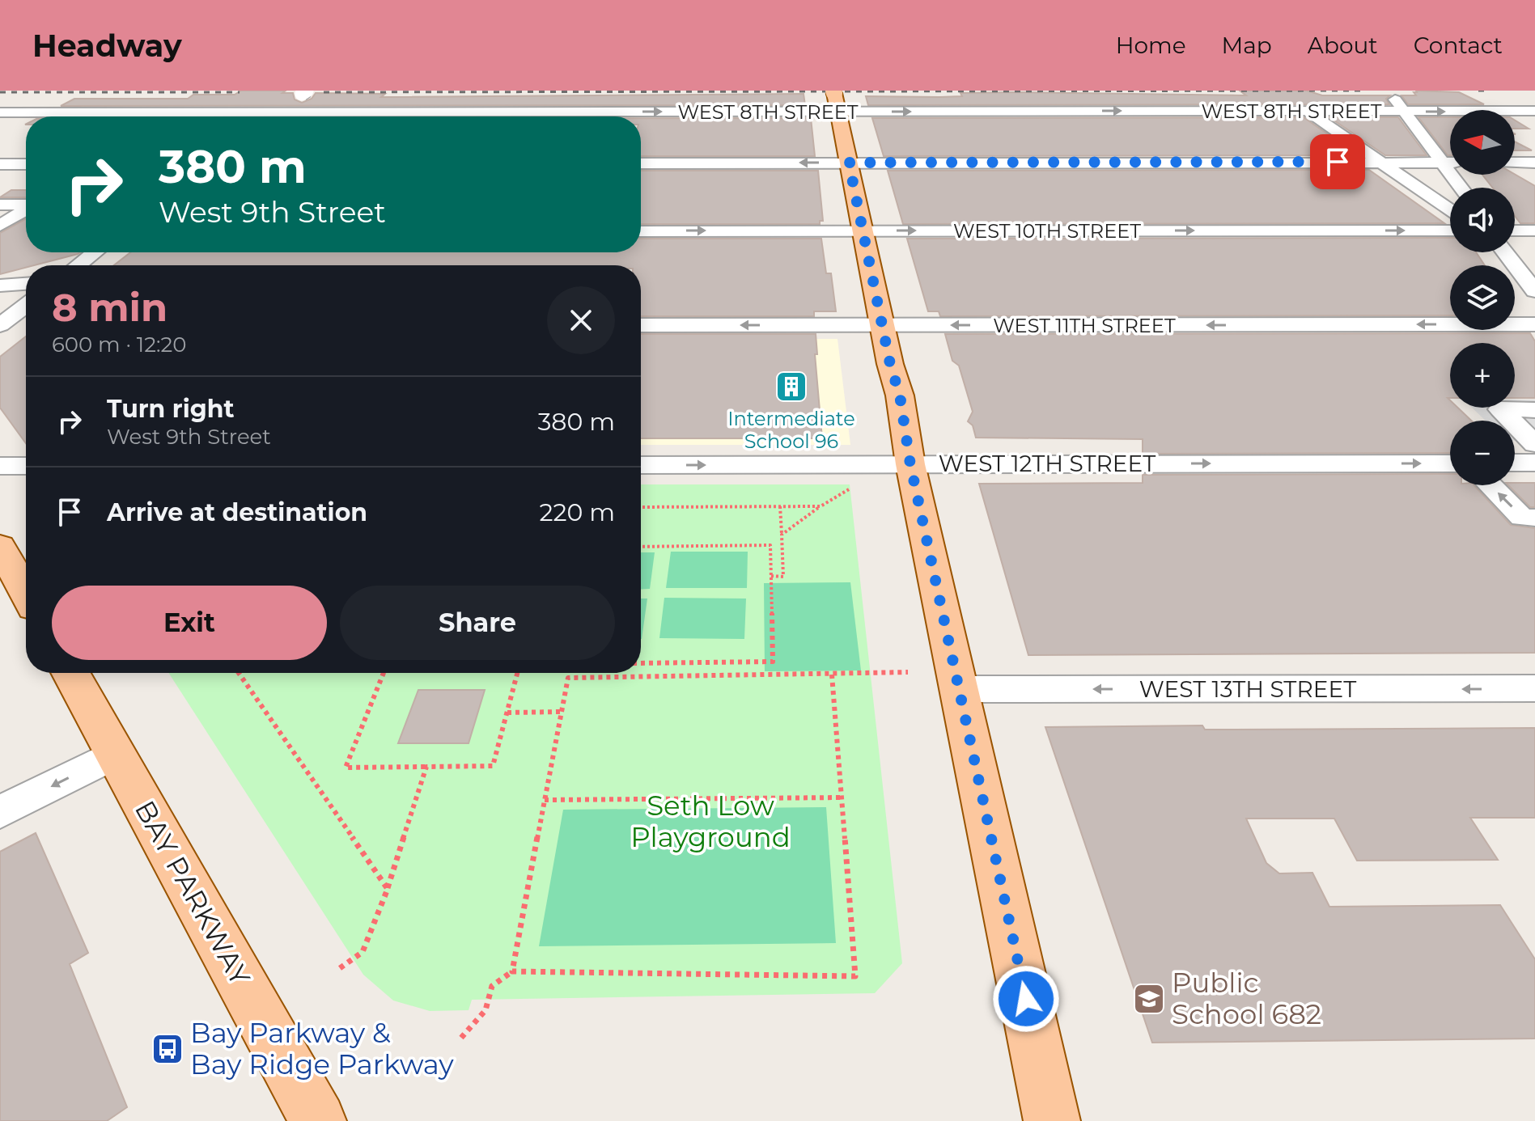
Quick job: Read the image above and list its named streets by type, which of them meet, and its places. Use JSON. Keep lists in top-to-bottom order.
{
  "streets": {
    "main road": ["BAY PARKWAY"],
    "street": [
      "WEST 8TH STREET",
      "WEST 10TH STREET",
      "WEST 11TH STREET",
      "WEST 12TH STREET",
      "WEST 13TH STREET"
    ]
  },
  "one_way": ["WEST 12TH STREET", "WEST 13TH STREET"],
  "parks": ["Seth Low Playground"],
  "places": {
    "building": ["Intermediate School 96"],
    "school or university": ["Public School 682"],
    "bus stop": ["Bay Parkway & Bay Ridge Parkway"]
  },
  "north": "left",
  "page": {
    "header": "Headway",
    "nav": [
      "Home",
      "Map",
      "About",
      "Contact"
    ],
    "map_buttons": ["+", "−"],
    "turn": ["380 m", "West 9th Street"],
    "heading": ["8 min", "600 m · 12:20"],
    "list": [
      {
        "name": "Turn right",
        "note": "West 9th Street",
        "value": "380 m"
      },
      {
        "name": "Arrive at destination",
        "value": "220 m"
      }
    ],
    "buttons": ["Exit", "Share"]
  }
}
